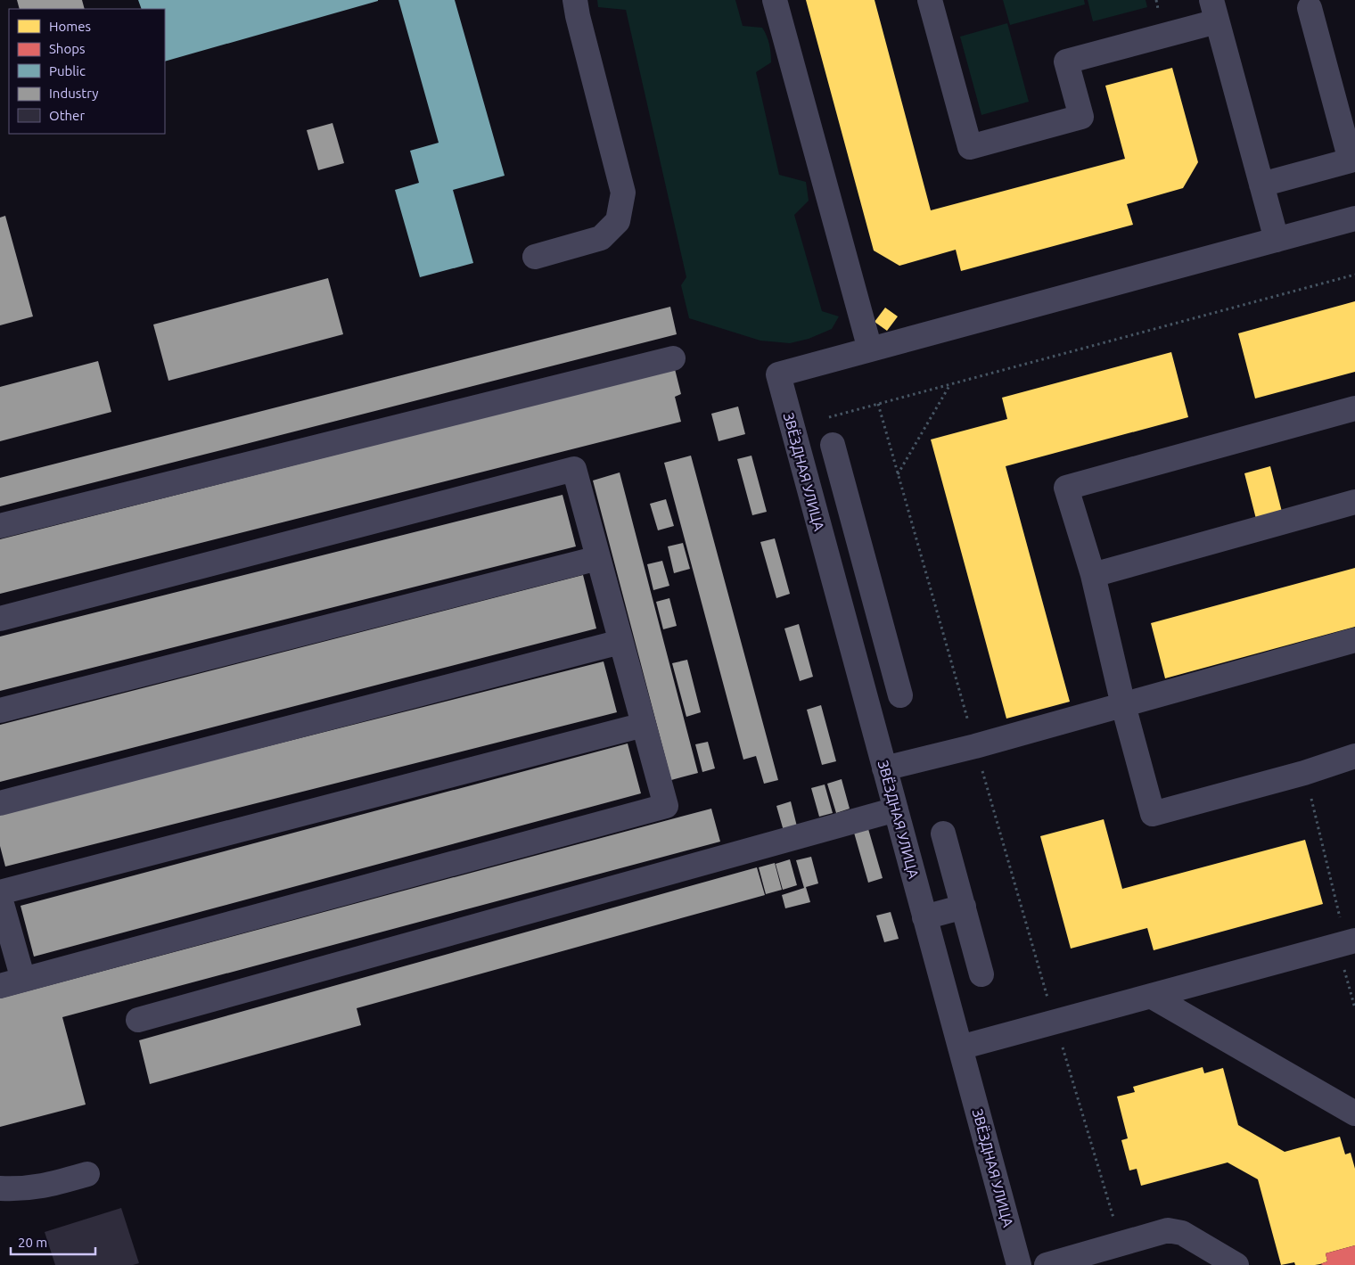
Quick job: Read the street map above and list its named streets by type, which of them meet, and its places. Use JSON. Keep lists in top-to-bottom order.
{
  "streets": {
    "street": ["ЗВЁЗДНАЯ УЛИЦА"]
  },
  "legend": [
    "Homes",
    "Shops",
    "Public",
    "Industry",
    "Other"
  ],
  "scale_bar": "20 m"
}
